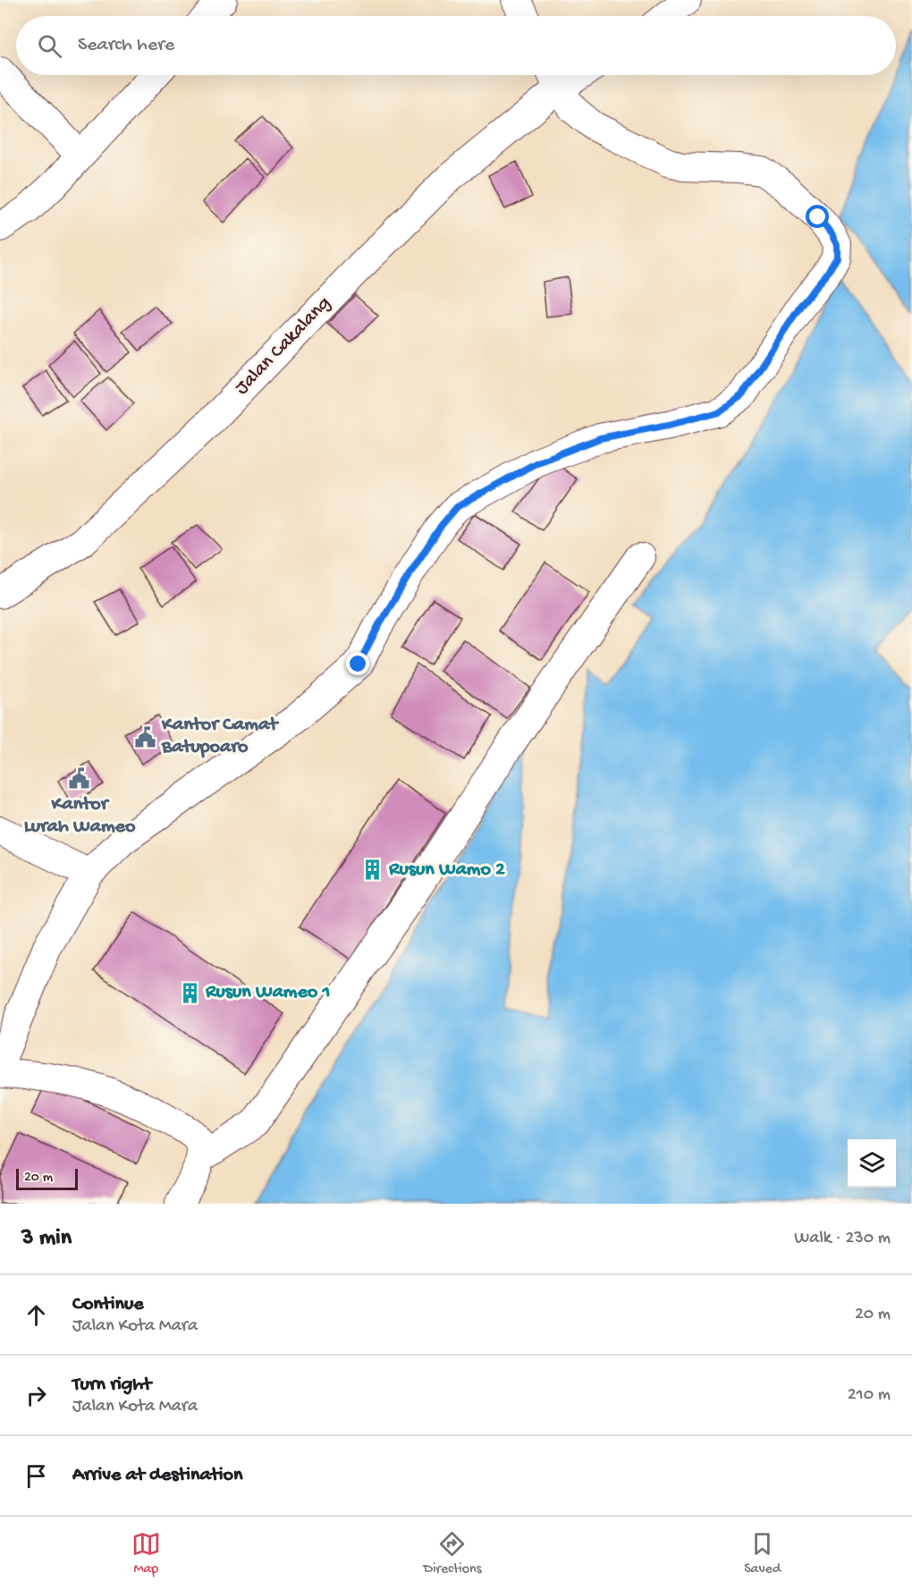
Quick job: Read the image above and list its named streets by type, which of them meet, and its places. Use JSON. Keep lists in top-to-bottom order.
{
  "streets": {
    "street": ["Jalan Cakalang"]
  },
  "places": {
    "public building": ["Kantor Camat Batupoaro", "Kantor Lurah Wameo"],
    "building": ["Rusun Wamo 2", "Rusun Wameo 1"]
  },
  "scale_bar": "20 m",
  "page": {
    "search": "Search here",
    "scale": "20 m",
    "heading": ["3 min", "Walk · 230 m"],
    "list": [
      ["Continue", "Jalan Kota Mara", "20 m"],
      ["Turn right", "Jalan Kota Mara", "210 m"],
      "Arrive at destination"
    ],
    "nav": ["Map", "Directions", "Saved"]
  }
}
